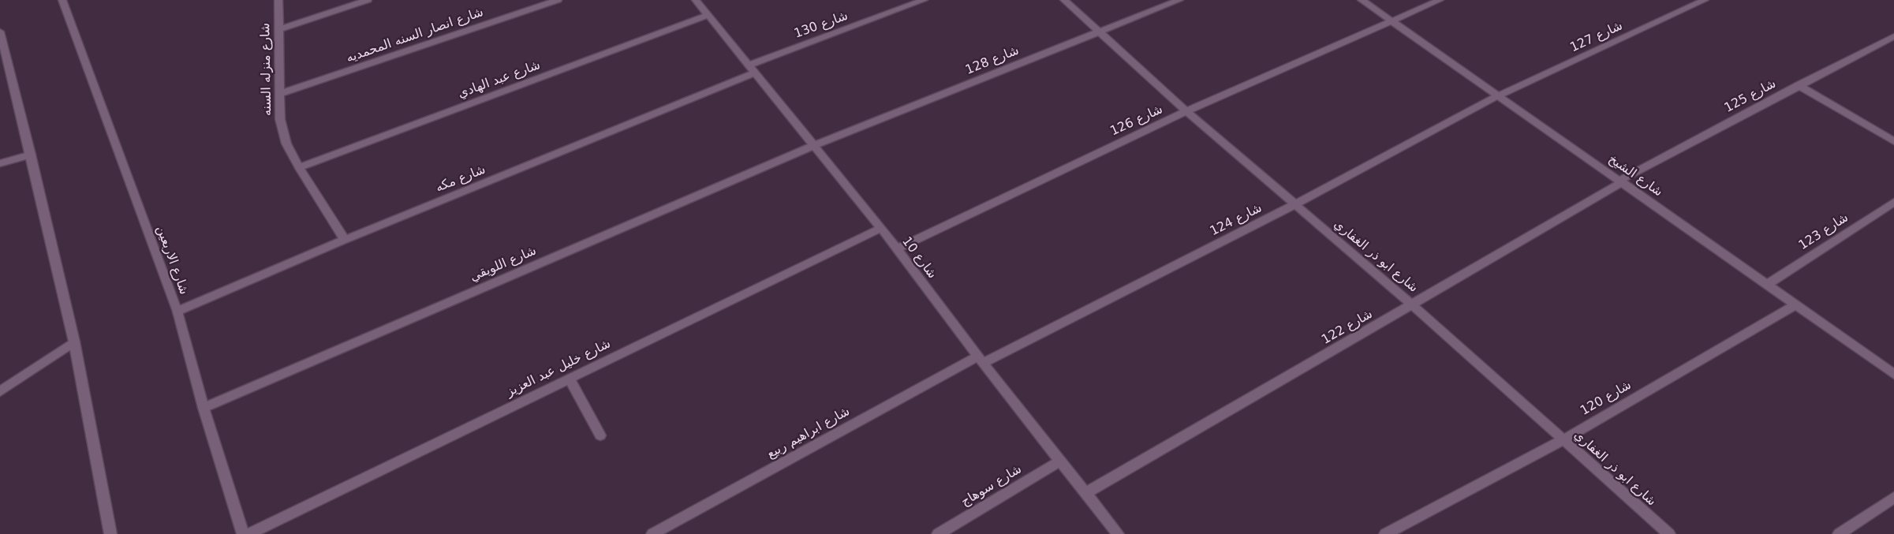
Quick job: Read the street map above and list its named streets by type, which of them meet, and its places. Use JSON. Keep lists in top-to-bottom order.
{
  "streets": {
    "street": [
      "شارع 130",
      "شارع انصار السنه المحمديه",
      "شارع 127",
      "شارع 128",
      "شارع منزله السنه",
      "شارع عبد الهادي",
      "شارع 125",
      "شارع 126",
      "شارع الشيخ",
      "شارع مكه",
      "شارع 124",
      "شارع 123",
      "شارع ابو ذر الغفاري",
      "شارع 10",
      "شارع الاربعين",
      "شارع اللويقي",
      "شارع 122",
      "شارع خليل عبد العزيز",
      "شارع 120",
      "شارع ابراهيم ربيع",
      "شارع سوهاج"
    ]
  },
  "crossings": [
    ["شارع 130", "شارع مكه"],
    ["شارع 130", "شارع 10"],
    ["شارع انصار السنه المحمديه", "شارع منزله السنه"],
    ["شارع 127", "شارع الشيخ"],
    ["شارع 127", "شارع 124"],
    ["شارع 128", "شارع ابو ذر الغفاري"],
    ["شارع 128", "شارع 10"],
    ["شارع 128", "شارع اللويقي"],
    ["شارع منزله السنه", "شارع عبد الهادي"],
    ["شارع منزله السنه", "شارع مكه"],
    ["شارع عبد الهادي", "شارع 10"],
    ["شارع 125", "شارع الشيخ"],
    ["شارع 125", "شارع 122"],
    ["شارع 126", "شارع الشيخ"],
    ["شارع 126", "شارع ابو ذر الغفاري"],
    ["شارع 126", "شارع 10"],
    ["شارع الشيخ", "شارع 124"],
    ["شارع الشيخ", "شارع 123"],
    ["شارع الشيخ", "شارع 122"],
    ["شارع الشيخ", "شارع 120"],
    ["شارع مكه", "شارع 10"],
    ["شارع مكه", "شارع الاربعين"],
    ["شارع 124", "شارع ابو ذر الغفاري"],
    ["شارع 124", "شارع 10"],
    ["شارع 124", "شارع ابراهيم ربيع"],
    ["شارع ابو ذر الغفاري", "شارع 122"],
    ["شارع ابو ذر الغفاري", "شارع 120"],
    ["شارع 10", "شارع اللويقي"],
    ["شارع 10", "شارع 122"],
    ["شارع 10", "شارع خليل عبد العزيز"],
    ["شارع 10", "شارع ابراهيم ربيع"],
    ["شارع 10", "شارع سوهاج"],
    ["شارع الاربعين", "شارع اللويقي"]
  ]
}
